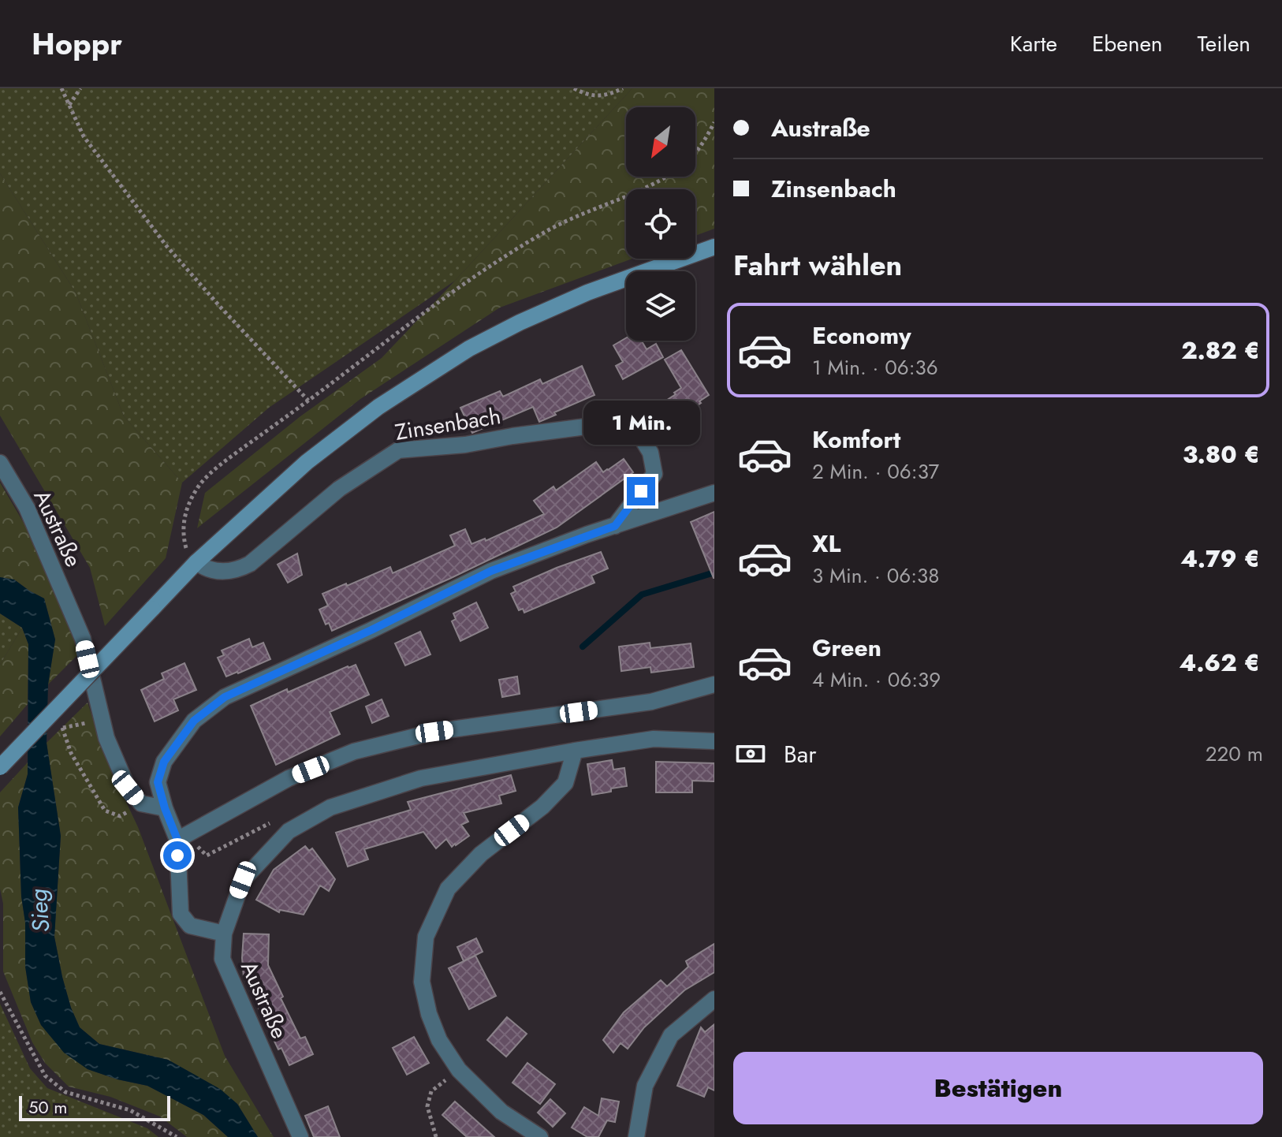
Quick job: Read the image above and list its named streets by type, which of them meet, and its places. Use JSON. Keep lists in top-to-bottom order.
{
  "streets": {
    "street": ["Zinsenbach", "Austraße"]
  },
  "water": ["Sieg"],
  "scale_bar": "50 m",
  "north": "bottom left",
  "page": {
    "header": "Hoppr",
    "nav": ["Karte", "Ebenen", "Teilen"],
    "banner": ["Austraße", "Zinsenbach"],
    "heading": "Fahrt wählen",
    "list": [
      {
        "name": "Economy",
        "note": "1 Min. · 06:36",
        "value": "2.82 €"
      },
      {
        "name": "Komfort",
        "note": "2 Min. · 06:37",
        "value": "3.80 €"
      },
      {
        "name": "XL",
        "note": "3 Min. · 06:38",
        "value": "4.79 €"
      },
      {
        "name": "Green",
        "note": "4 Min. · 06:39",
        "value": "4.62 €"
      }
    ],
    "bubble": "1 Min.",
    "pay": ["Bar", "220 m"],
    "buttons": "Bestätigen",
    "scale": "50 m"
  }
}
